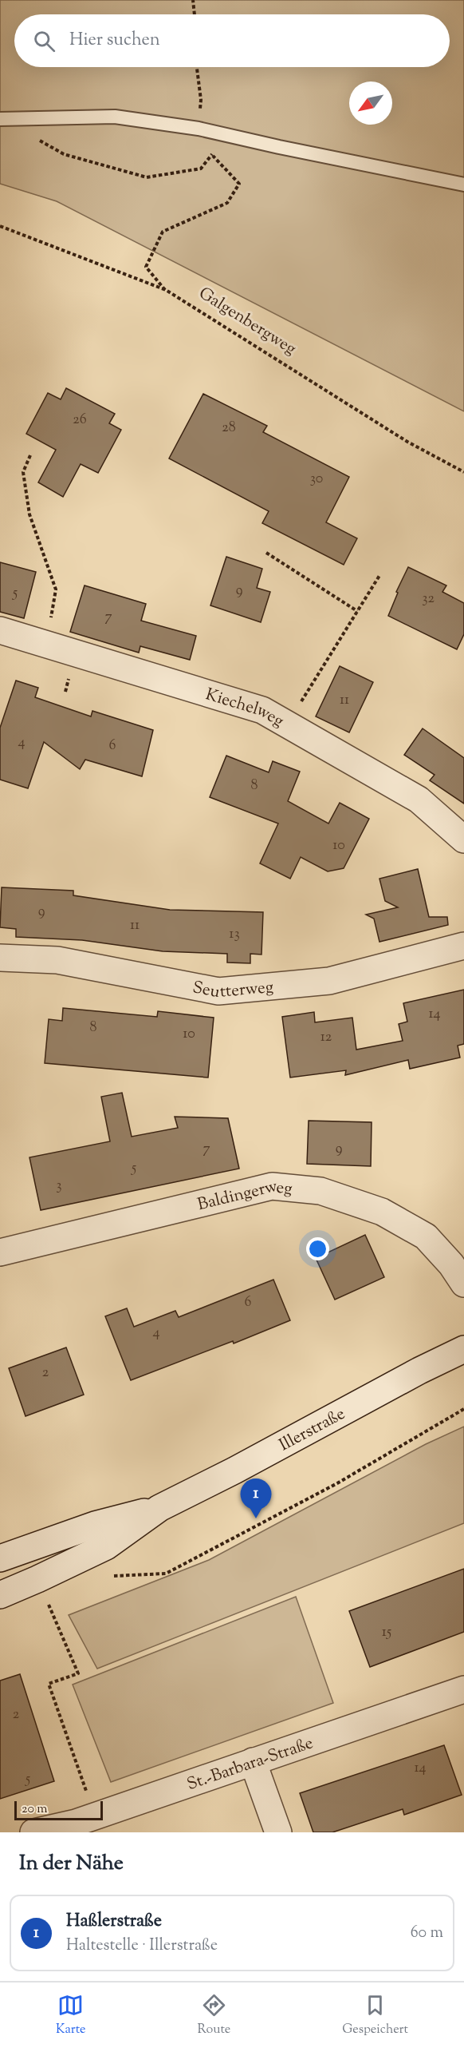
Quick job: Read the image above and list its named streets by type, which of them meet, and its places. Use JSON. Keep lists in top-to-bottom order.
{
  "streets": {
    "street": [
      "Kiechelweg",
      "Seutterweg",
      "Baldingerweg",
      "Illerstraße",
      "St.-Barbara-Straße"
    ],
    "path": ["Galgenbergweg"]
  },
  "house_numbers": [
    "26",
    "28",
    "30",
    "9",
    "5",
    "32",
    "7",
    "11",
    "4",
    "6",
    "8",
    "10",
    "9",
    "11",
    "13",
    "14",
    "8",
    "10",
    "12",
    "7",
    "9",
    "5",
    "3",
    "6",
    "4",
    "2",
    "15",
    "2",
    "14",
    "5"
  ],
  "scale_bar": "20 m",
  "north": "bottom left",
  "page": {
    "search": "Hier suchen",
    "pins": "1",
    "scale": "20 m",
    "heading": "In der Nähe",
    "list": [
      {
        "mark": "1",
        "name": "Haßlerstraße",
        "note": "Haltestelle · Illerstraße",
        "value": "60 m"
      }
    ],
    "nav": ["Karte", "Route", "Gespeichert"]
  }
}
